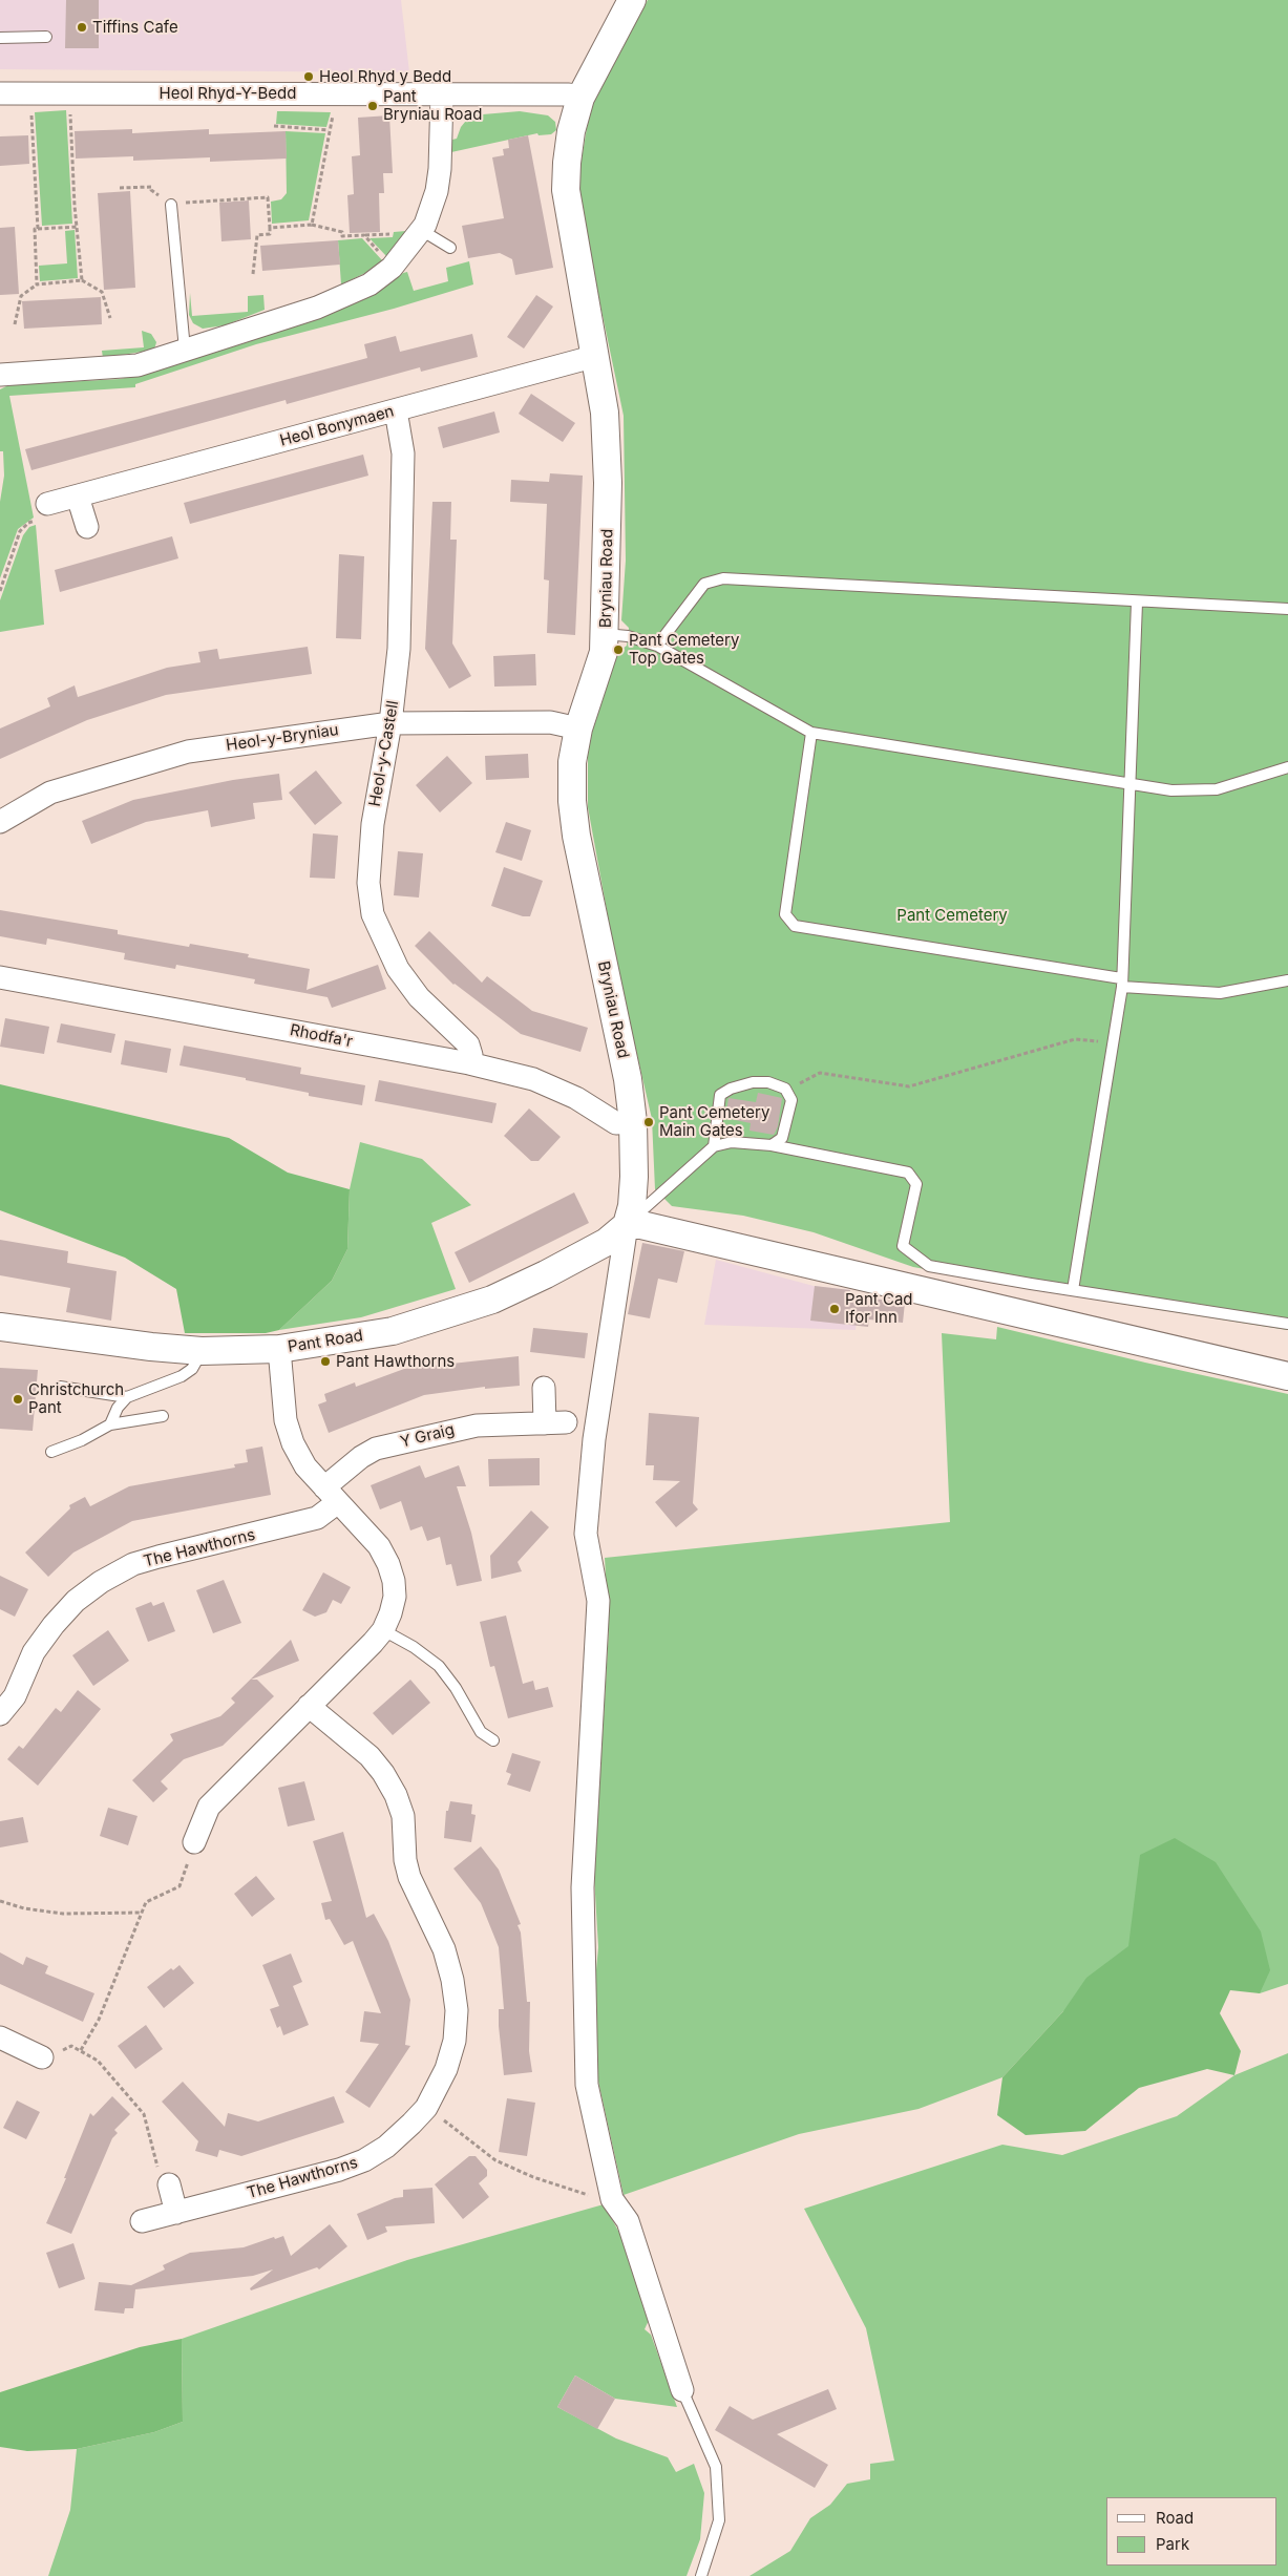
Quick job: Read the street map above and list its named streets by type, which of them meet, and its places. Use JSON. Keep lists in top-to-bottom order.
{
  "streets": {
    "street": [
      "Heol Rhyd-Y-Bedd",
      "Heol Bonymaen",
      "Bryniau Road",
      "Heol-y-Bryniau",
      "Heol-y-Castell",
      "Rhodfa'r",
      "Pant Road",
      "Y Graig",
      "The Hawthorns"
    ]
  },
  "crossings": [
    ["Heol Rhyd-Y-Bedd", "Bryniau Road"],
    ["Heol Bonymaen", "Bryniau Road"],
    ["Heol Bonymaen", "Heol-y-Castell"],
    ["Bryniau Road", "Heol-y-Bryniau"],
    ["Bryniau Road", "Rhodfa'r"],
    ["Bryniau Road", "Pant Road"],
    ["Heol-y-Bryniau", "Heol-y-Castell"],
    ["Heol-y-Castell", "Rhodfa'r"],
    ["Y Graig", "The Hawthorns"]
  ],
  "parks": ["Pant Cemetery"],
  "places": [
    "Tiffins Cafe",
    "Heol Rhyd y Bedd",
    "Pant Bryniau Road",
    "Pant Cemetery Top Gates",
    "Pant Cemetery Main Gates",
    "Pant Cad Ifor Inn",
    "Pant Hawthorns",
    "Christchurch Pant"
  ],
  "legend": ["Road", "Park"]
}
